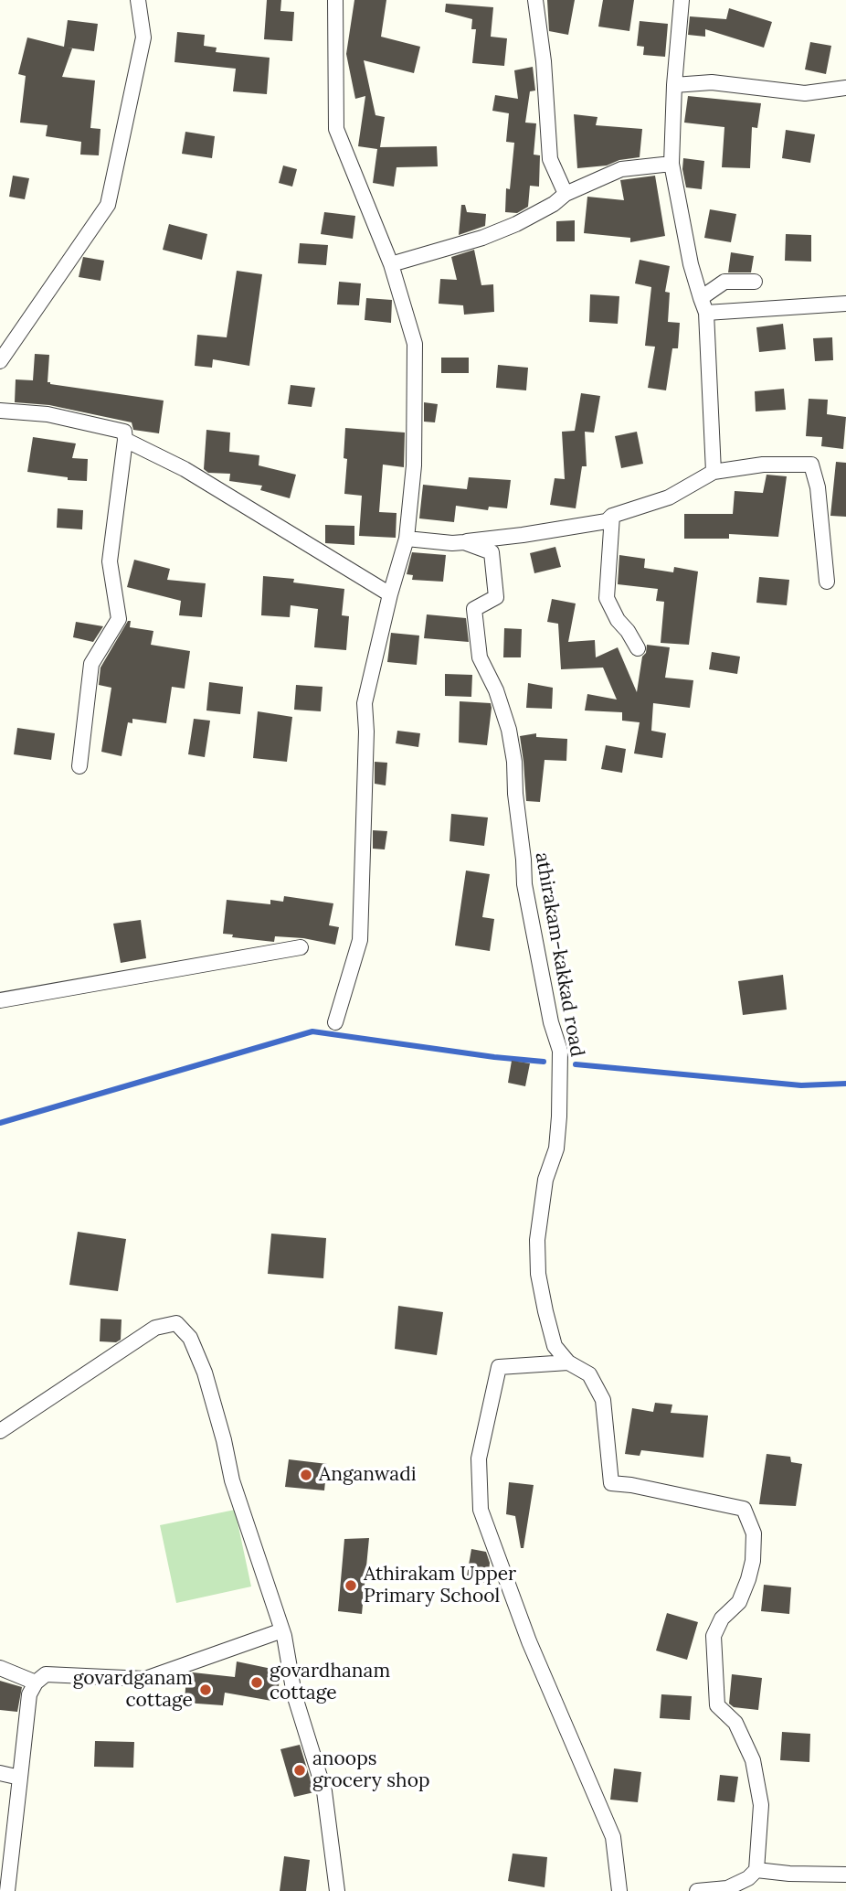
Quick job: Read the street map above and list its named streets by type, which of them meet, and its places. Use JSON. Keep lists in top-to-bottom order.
{
  "streets": {
    "street": ["athirakam-kakkad road"]
  },
  "places": [
    "Anganwadi",
    "Athirakam Upper Primary School",
    "govardhanam cottage",
    "govardganam cottage",
    "anoops grocery shop"
  ]
}
